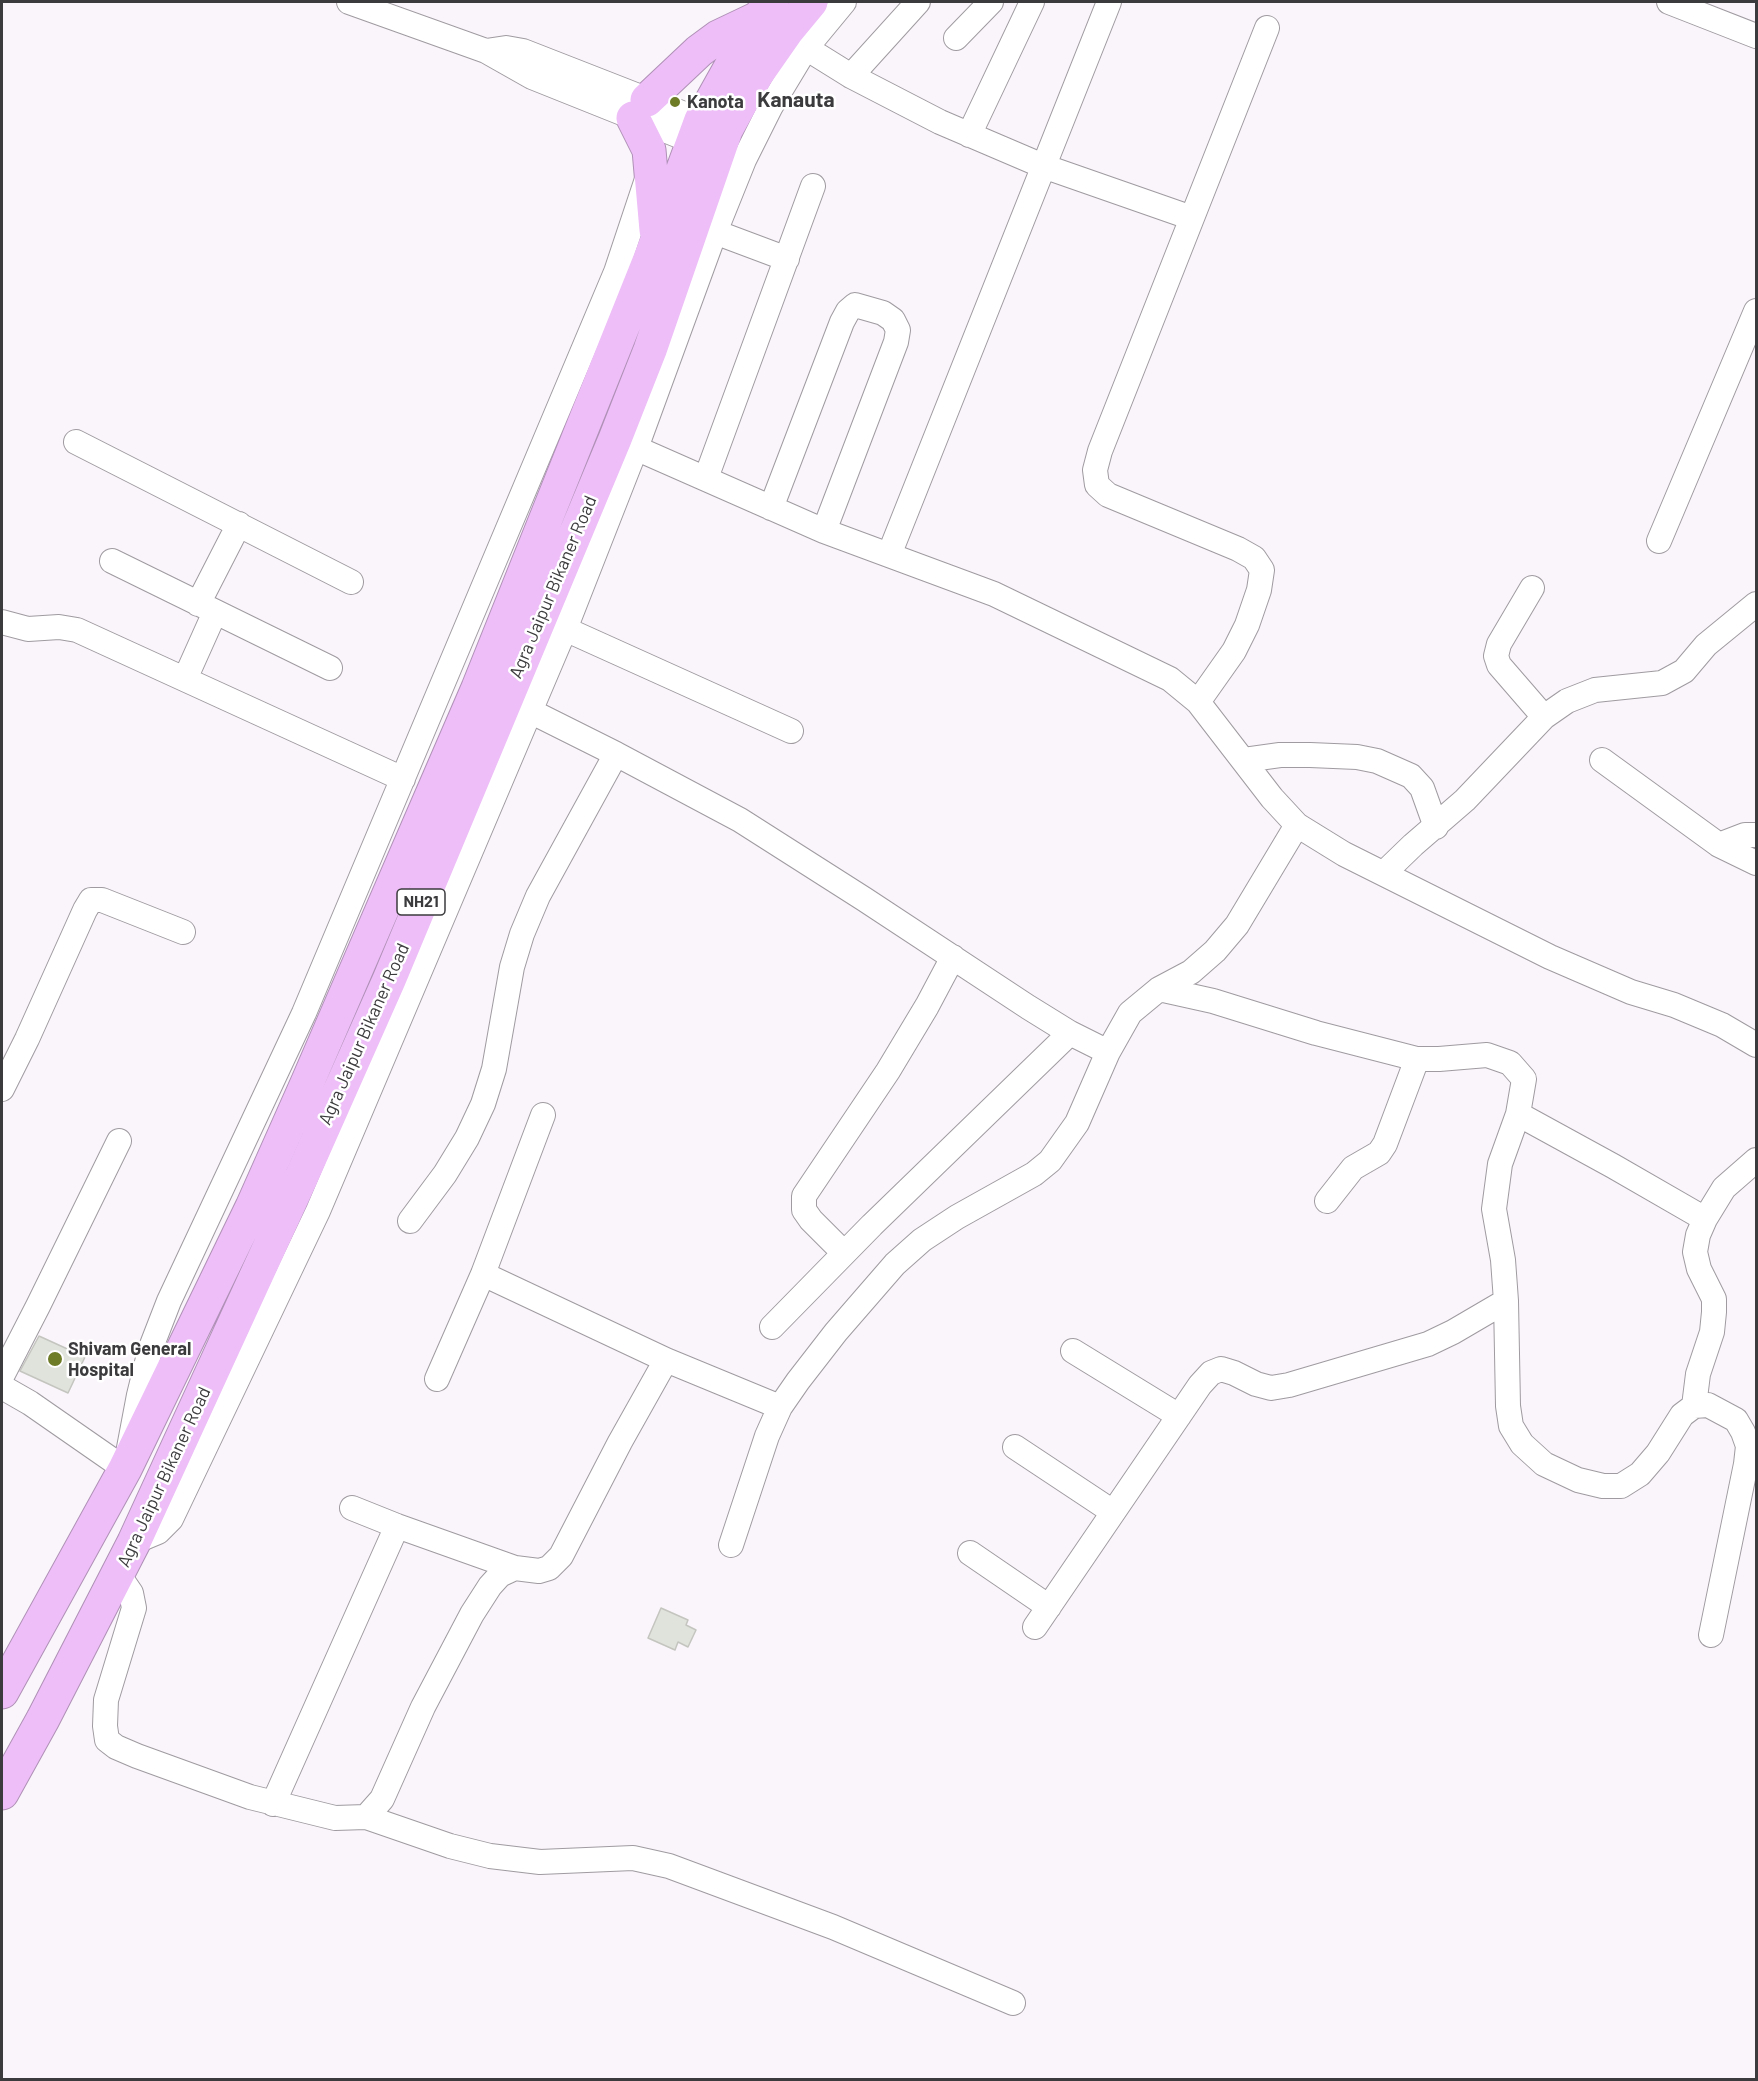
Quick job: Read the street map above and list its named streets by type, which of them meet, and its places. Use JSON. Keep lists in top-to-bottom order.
{
  "streets": {
    "highway": ["Agra Jaipur Bikaner Road", "NH21"]
  },
  "districts": ["Kanauta"],
  "places": ["Kanota", "Shivam General Hospital"]
}
